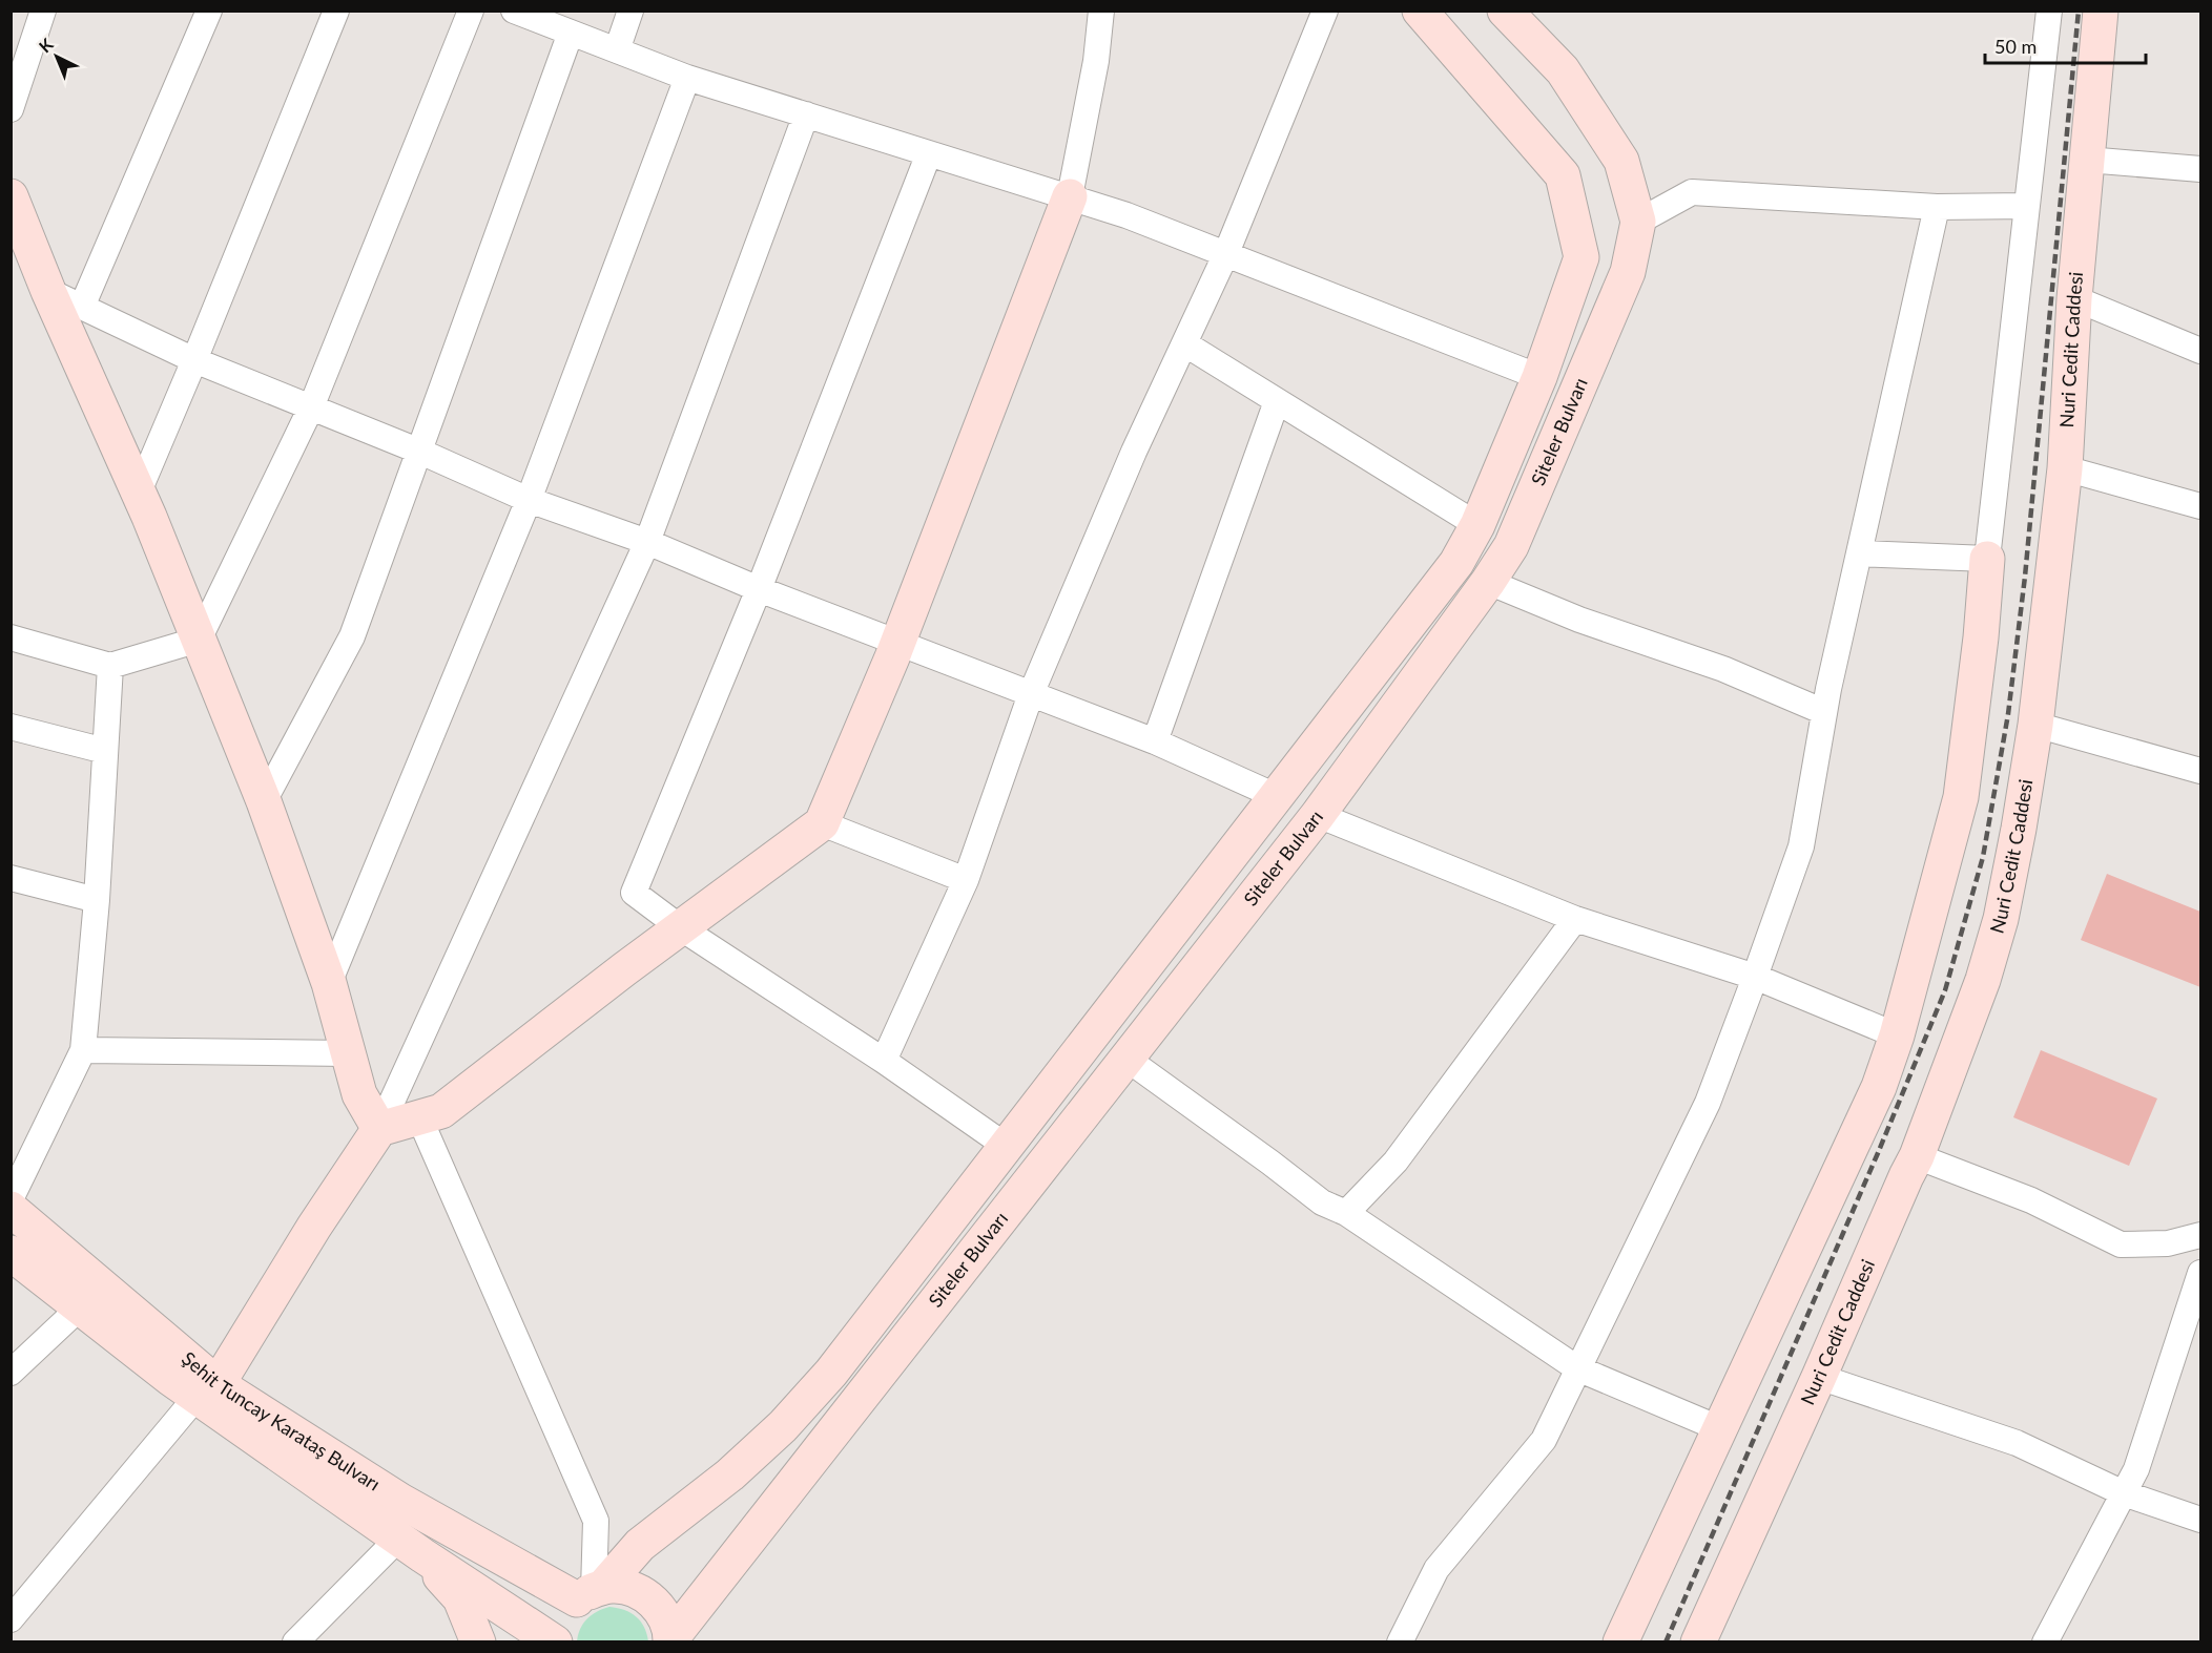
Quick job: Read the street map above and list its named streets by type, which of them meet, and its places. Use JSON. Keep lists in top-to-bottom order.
{
  "streets": {
    "main road": ["Nuri Cedit Caddesi", "Siteler Bulvarı", "Şehit Tuncay Karataş Bulvarı"]
  },
  "crossings": [
    ["Siteler Bulvarı", "Şehit Tuncay Karataş Bulvarı"]
  ],
  "scale_bar": "50 m",
  "north": "top left"
}
